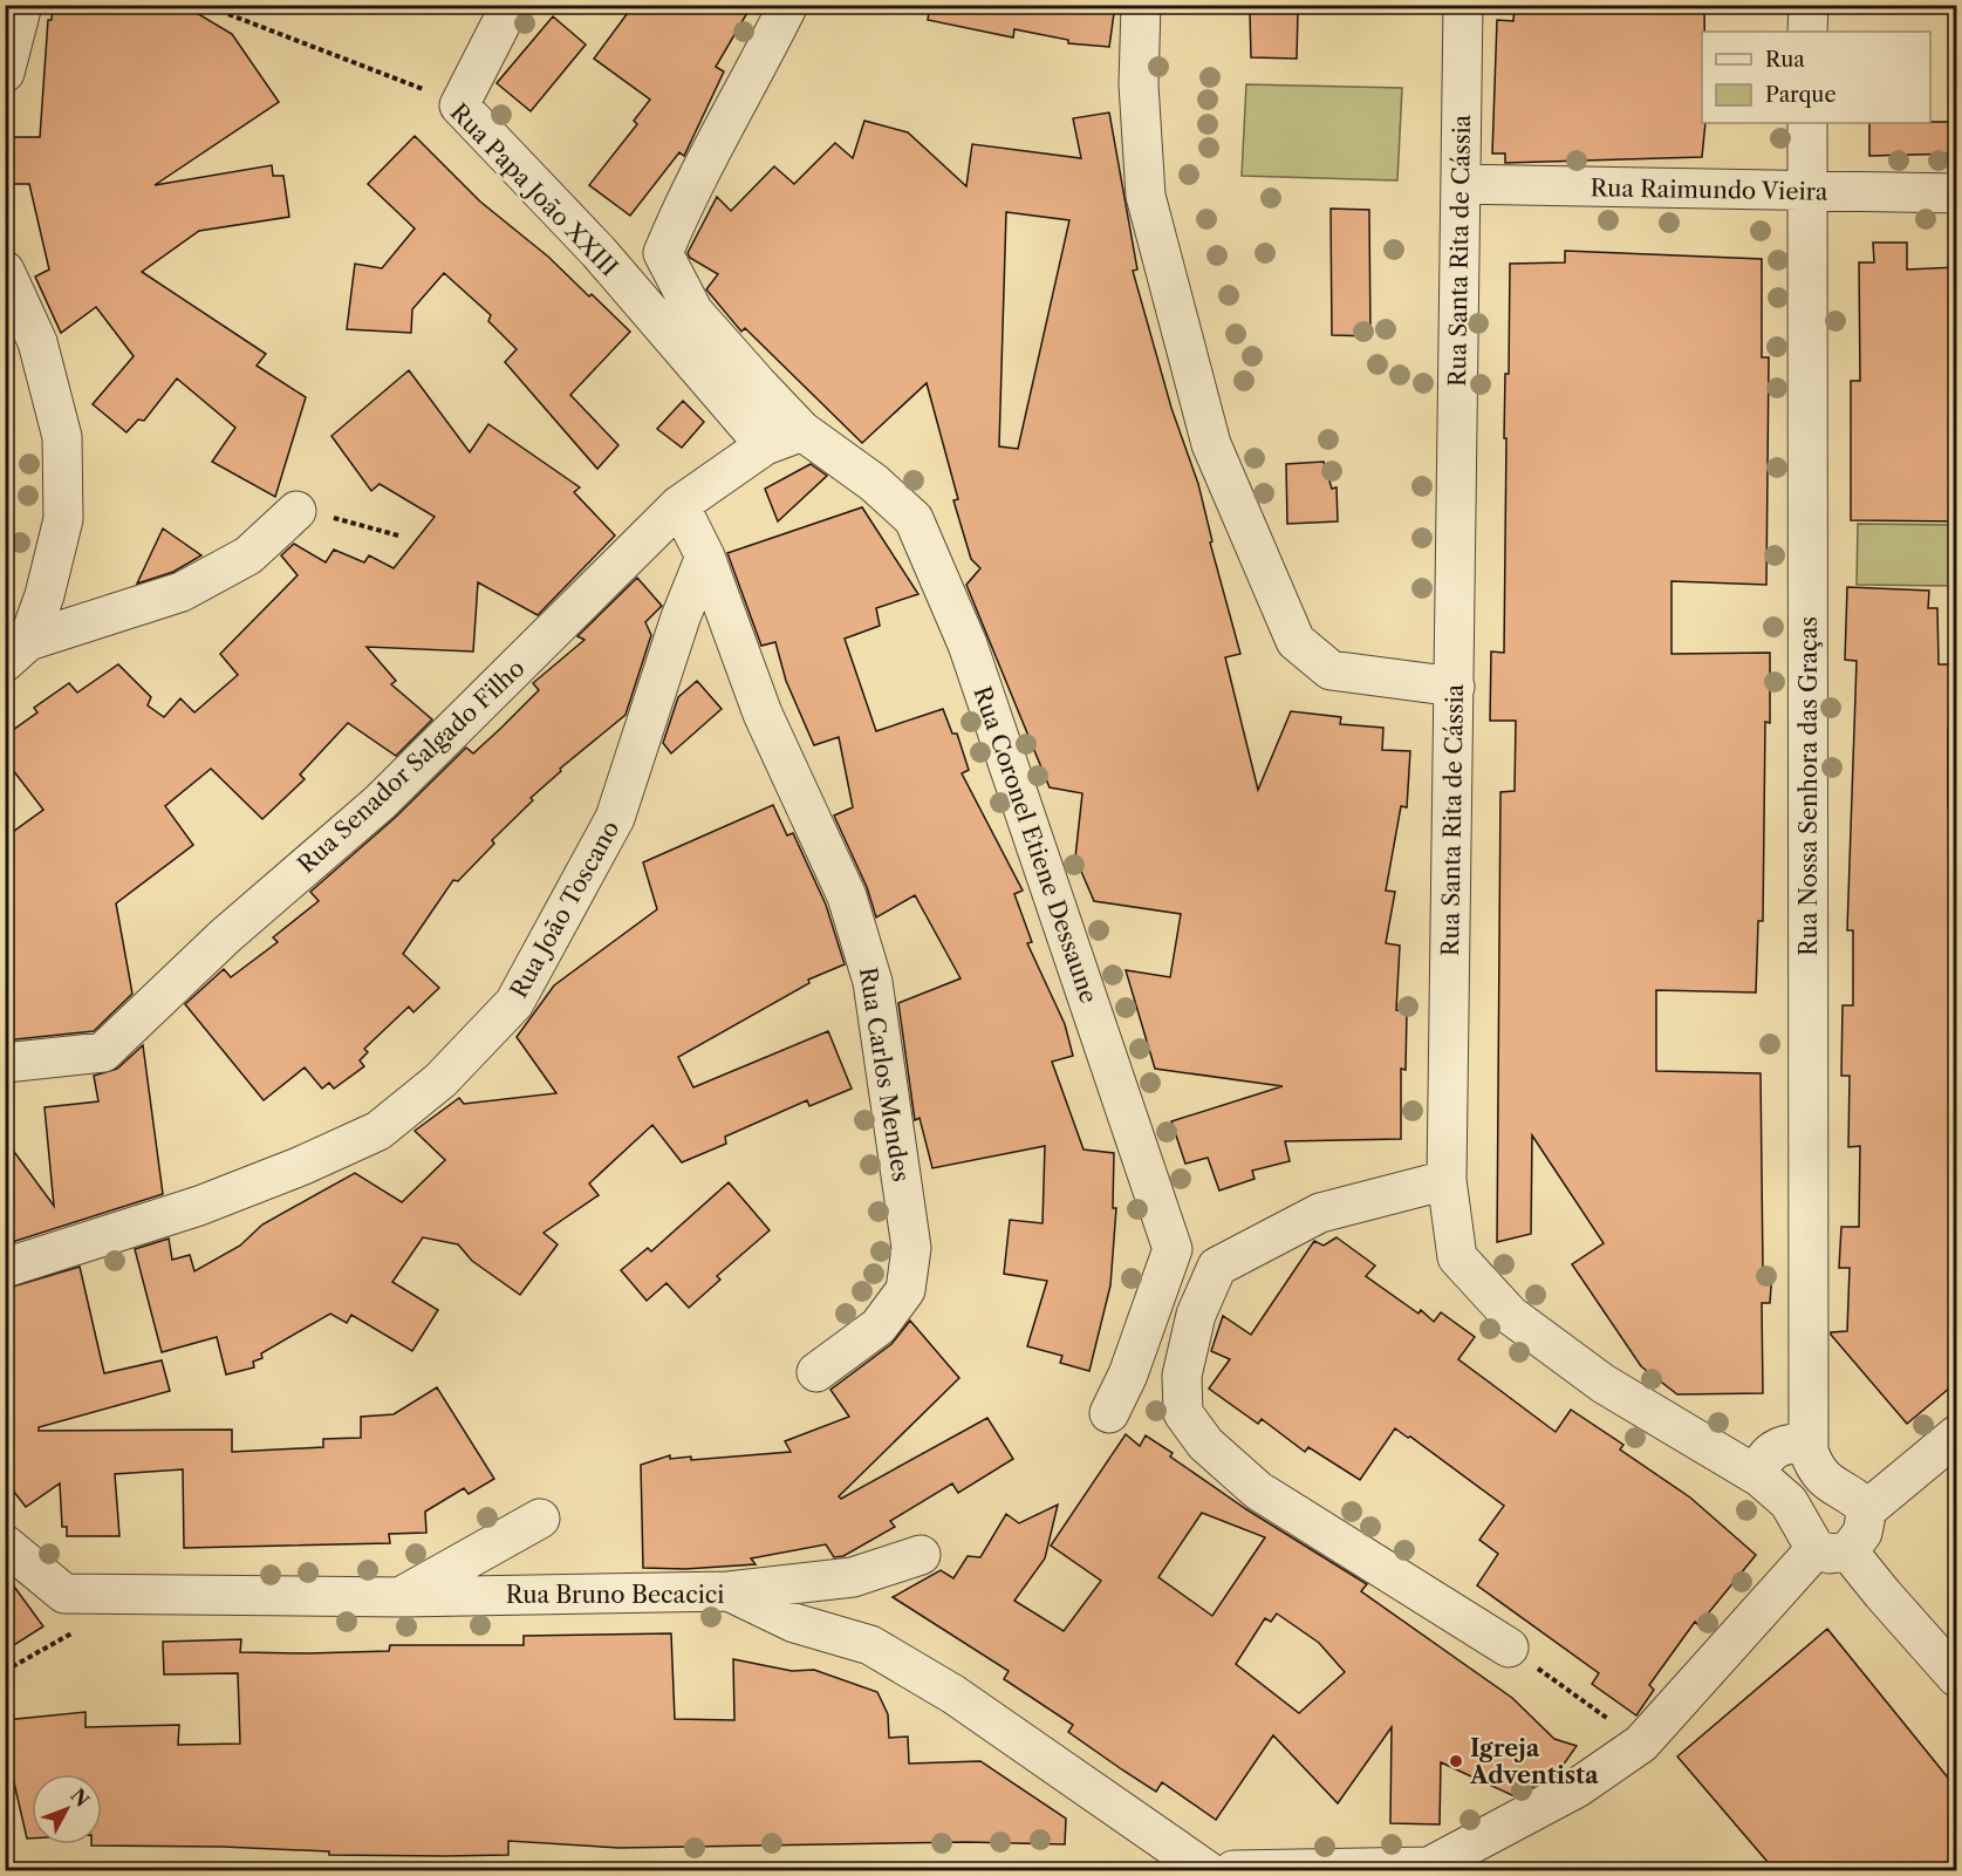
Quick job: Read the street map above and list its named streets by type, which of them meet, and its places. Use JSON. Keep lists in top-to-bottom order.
{
  "streets": {
    "street": [
      "Rua Papa João XXIII",
      "Rua Raimundo Vieira",
      "Rua Santa Rita de Cássia",
      "Rua Senador Salgado Filho",
      "Rua Nossa Senhora das Graças",
      "Rua Coronel Etiene Dessaune",
      "Rua João Toscano",
      "Rua Carlos Mendes",
      "Rua Bruno Becacici"
    ]
  },
  "crossings": [
    ["Rua Papa João XXIII", "Rua Senador Salgado Filho"],
    ["Rua Raimundo Vieira", "Rua Santa Rita de Cássia"],
    ["Rua Raimundo Vieira", "Rua Nossa Senhora das Graças"],
    ["Rua Senador Salgado Filho", "Rua Coronel Etiene Dessaune"],
    ["Rua João Toscano", "Rua Carlos Mendes"]
  ],
  "places": ["Igreja Adventista"],
  "legend": ["Rua", "Parque"],
  "north": "top right"
}
